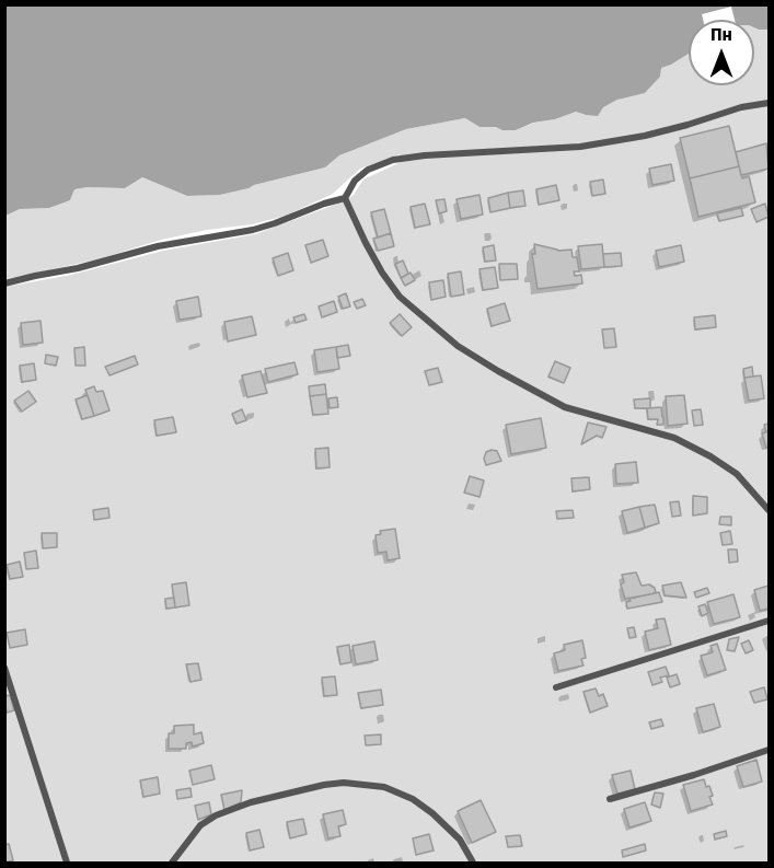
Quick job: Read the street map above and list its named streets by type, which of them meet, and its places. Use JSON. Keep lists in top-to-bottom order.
{
  "north": "top"
}
